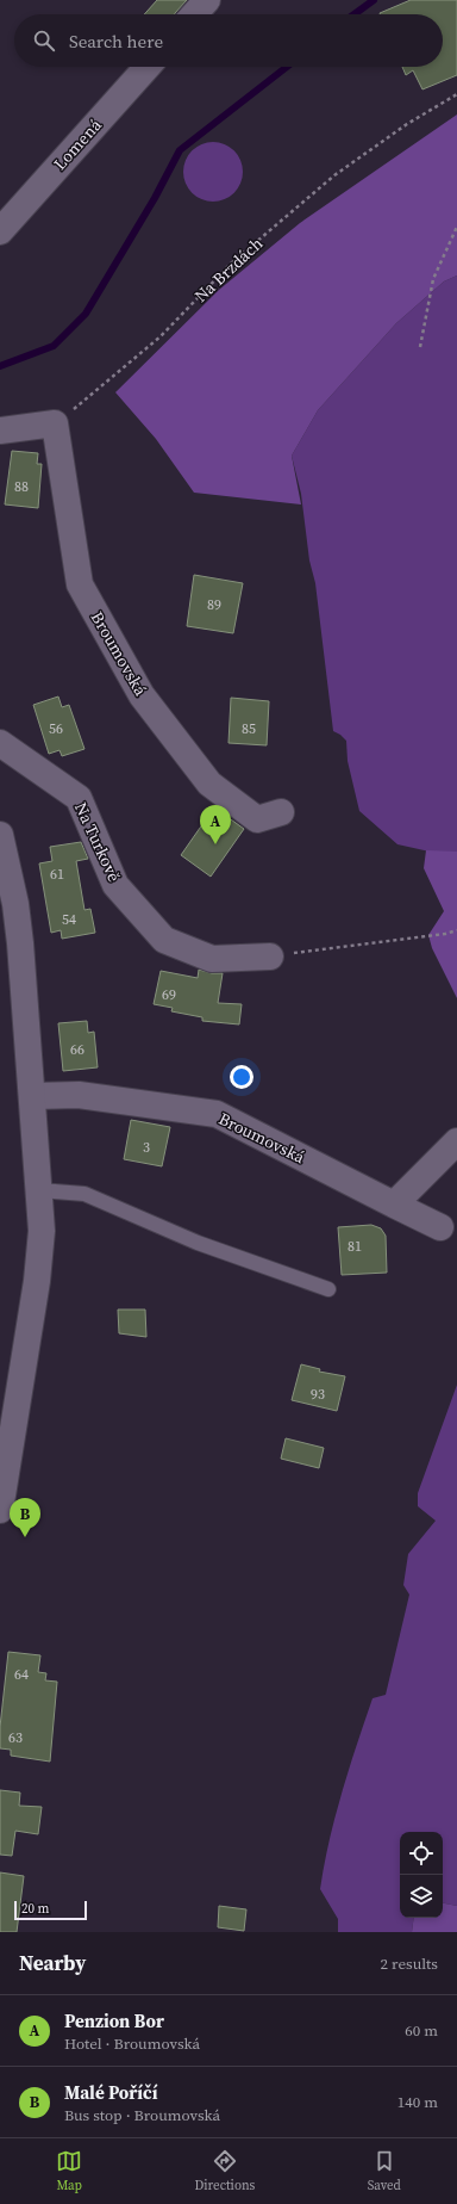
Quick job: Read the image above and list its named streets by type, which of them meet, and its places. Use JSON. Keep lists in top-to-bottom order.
{
  "streets": {
    "street": ["Lomená", "Broumovská", "Na Turkově"],
    "path": ["Na Brzdách"]
  },
  "crossings": [
    ["Na Brzdách", "Broumovská"]
  ],
  "house_numbers": [
    "88",
    "89",
    "56",
    "85",
    "61",
    "54",
    "69",
    "66",
    "3",
    "81",
    "93",
    "64",
    "63"
  ],
  "scale_bar": "20 m",
  "page": {
    "search": "Search here",
    "pins": ["A", "B"],
    "scale": "20 m",
    "heading": ["Nearby", "2 results"],
    "list": [
      {
        "mark": "A",
        "name": "Penzion Bor",
        "note": "Hotel · Broumovská",
        "value": "60 m"
      },
      {
        "mark": "B",
        "name": "Malé Poříčí",
        "note": "Bus stop · Broumovská",
        "value": "140 m"
      }
    ],
    "nav": ["Map", "Directions", "Saved"]
  }
}
